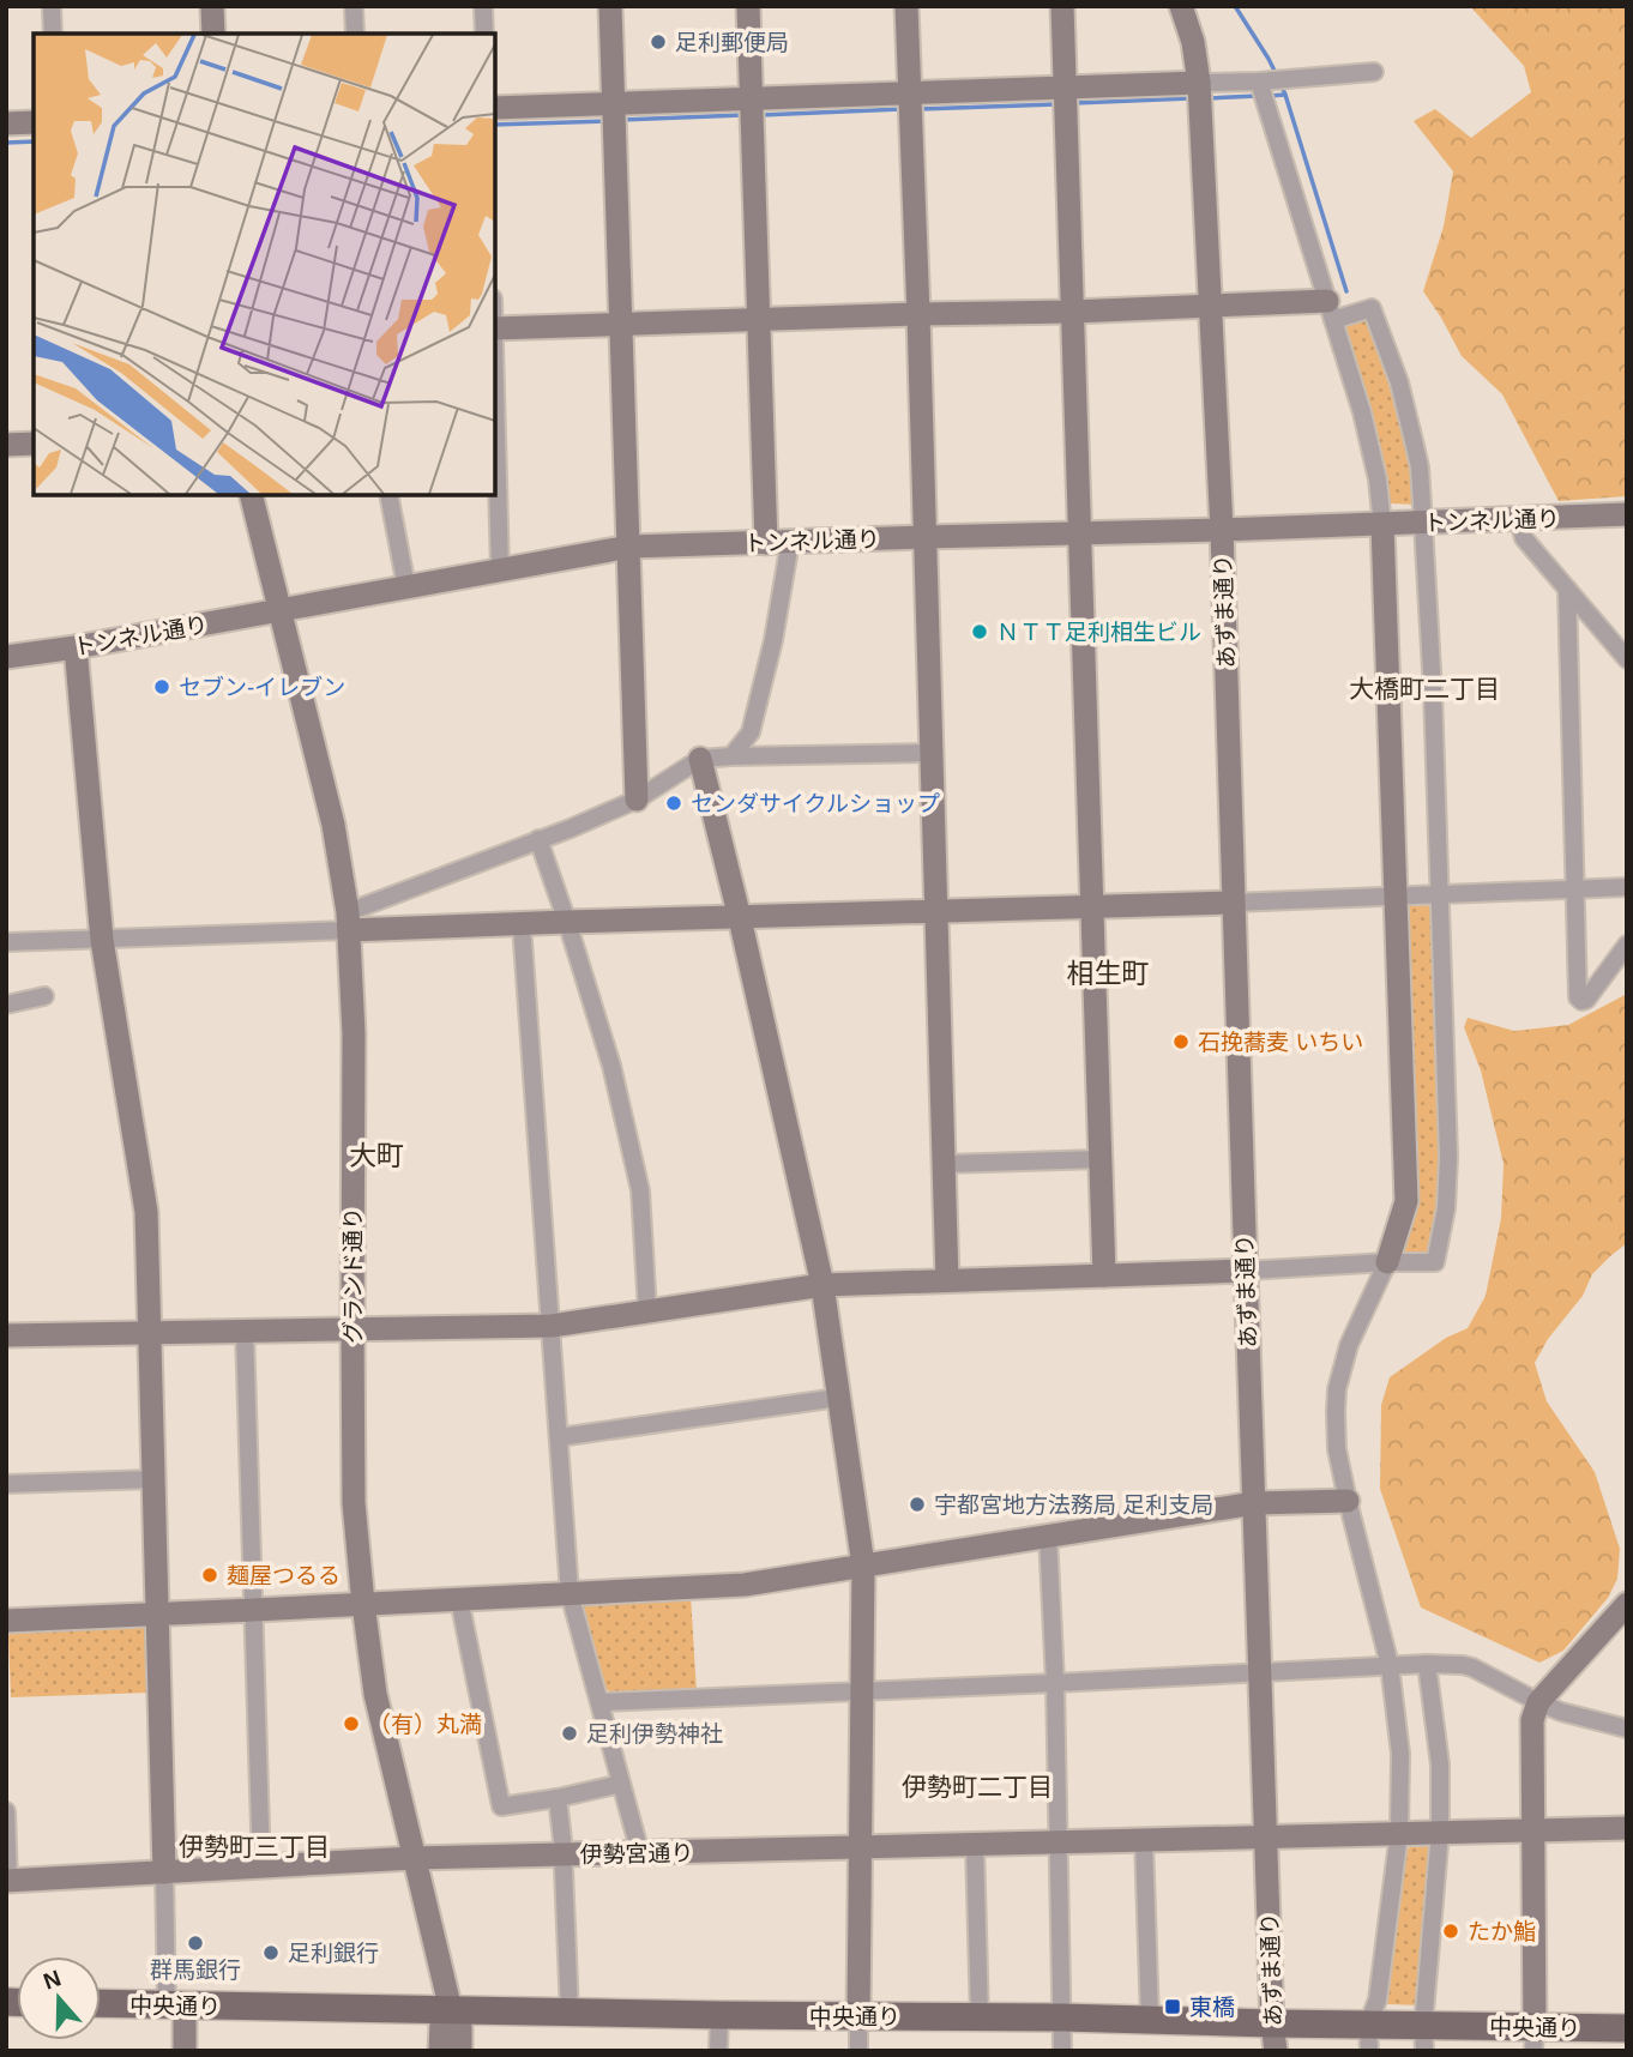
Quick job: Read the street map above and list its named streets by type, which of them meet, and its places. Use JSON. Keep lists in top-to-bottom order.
{
  "streets": {
    "main road": ["中央通り"],
    "street": [
      "トンネル通り",
      "あずま通り",
      "グランド通り",
      "伊勢宮通り"
    ]
  },
  "crossings": [
    ["トンネル通り", "あずま通り"],
    ["トンネル通り", "グランド通り"],
    ["あずま通り", "伊勢宮通り"],
    ["あずま通り", "中央通り"],
    ["グランド通り", "伊勢宮通り"],
    ["グランド通り", "中央通り"]
  ],
  "districts": [
    "大橋町二丁目",
    "相生町",
    "大町",
    "伊勢町二丁目",
    "伊勢町三丁目"
  ],
  "places": {
    "other": [
      "足利郵便局",
      "ＮＴＴ足利相生ビル",
      "セブン-イレブン",
      "センダサイクルショップ",
      "石挽蕎麦 いちい",
      "宇都宮地方法務局 足利支局",
      "麺屋つるる",
      "（有）丸満",
      "足利伊勢神社",
      "たか鮨",
      "群馬銀行",
      "足利銀行"
    ],
    "transit": ["東橋"]
  },
  "north": "top"
}
